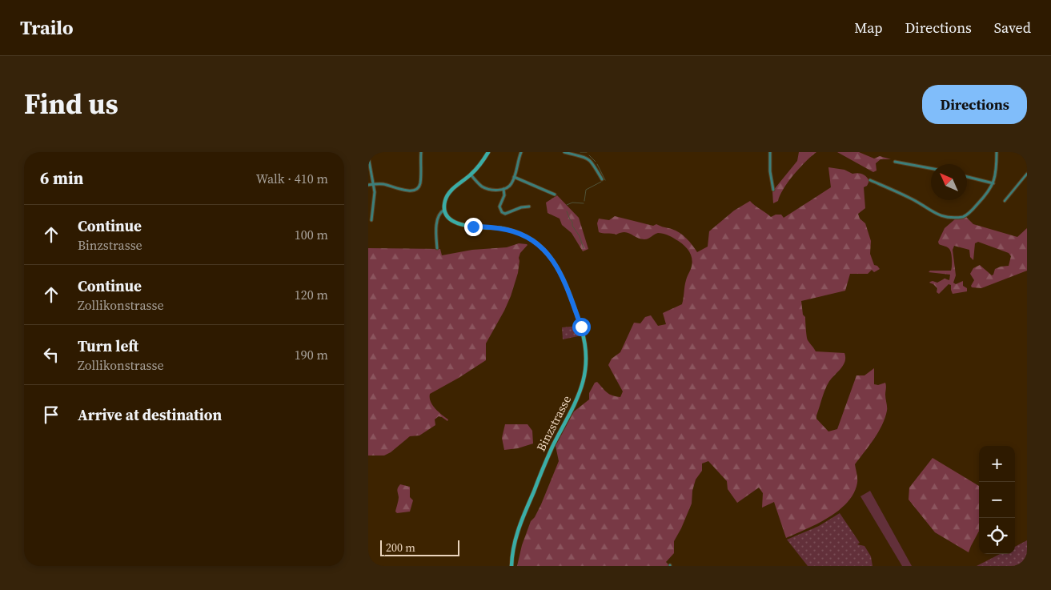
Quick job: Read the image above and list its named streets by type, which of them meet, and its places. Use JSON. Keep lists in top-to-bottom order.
{
  "streets": {
    "main road": ["Binzstrasse"]
  },
  "scale_bar": "200 m",
  "north": "top left",
  "page": {
    "header": "Trailo",
    "nav": ["Map", "Directions", "Saved"],
    "title": "Find us",
    "buttons": "Directions",
    "heading": ["6 min", "Walk · 410 m"],
    "list": [
      ["Continue", "Binzstrasse", "100 m"],
      ["Continue", "Zollikonstrasse", "120 m"],
      ["Turn left", "Zollikonstrasse", "190 m"],
      "Arrive at destination"
    ],
    "map_buttons": ["+", "−"],
    "scale": "200 m"
  }
}
